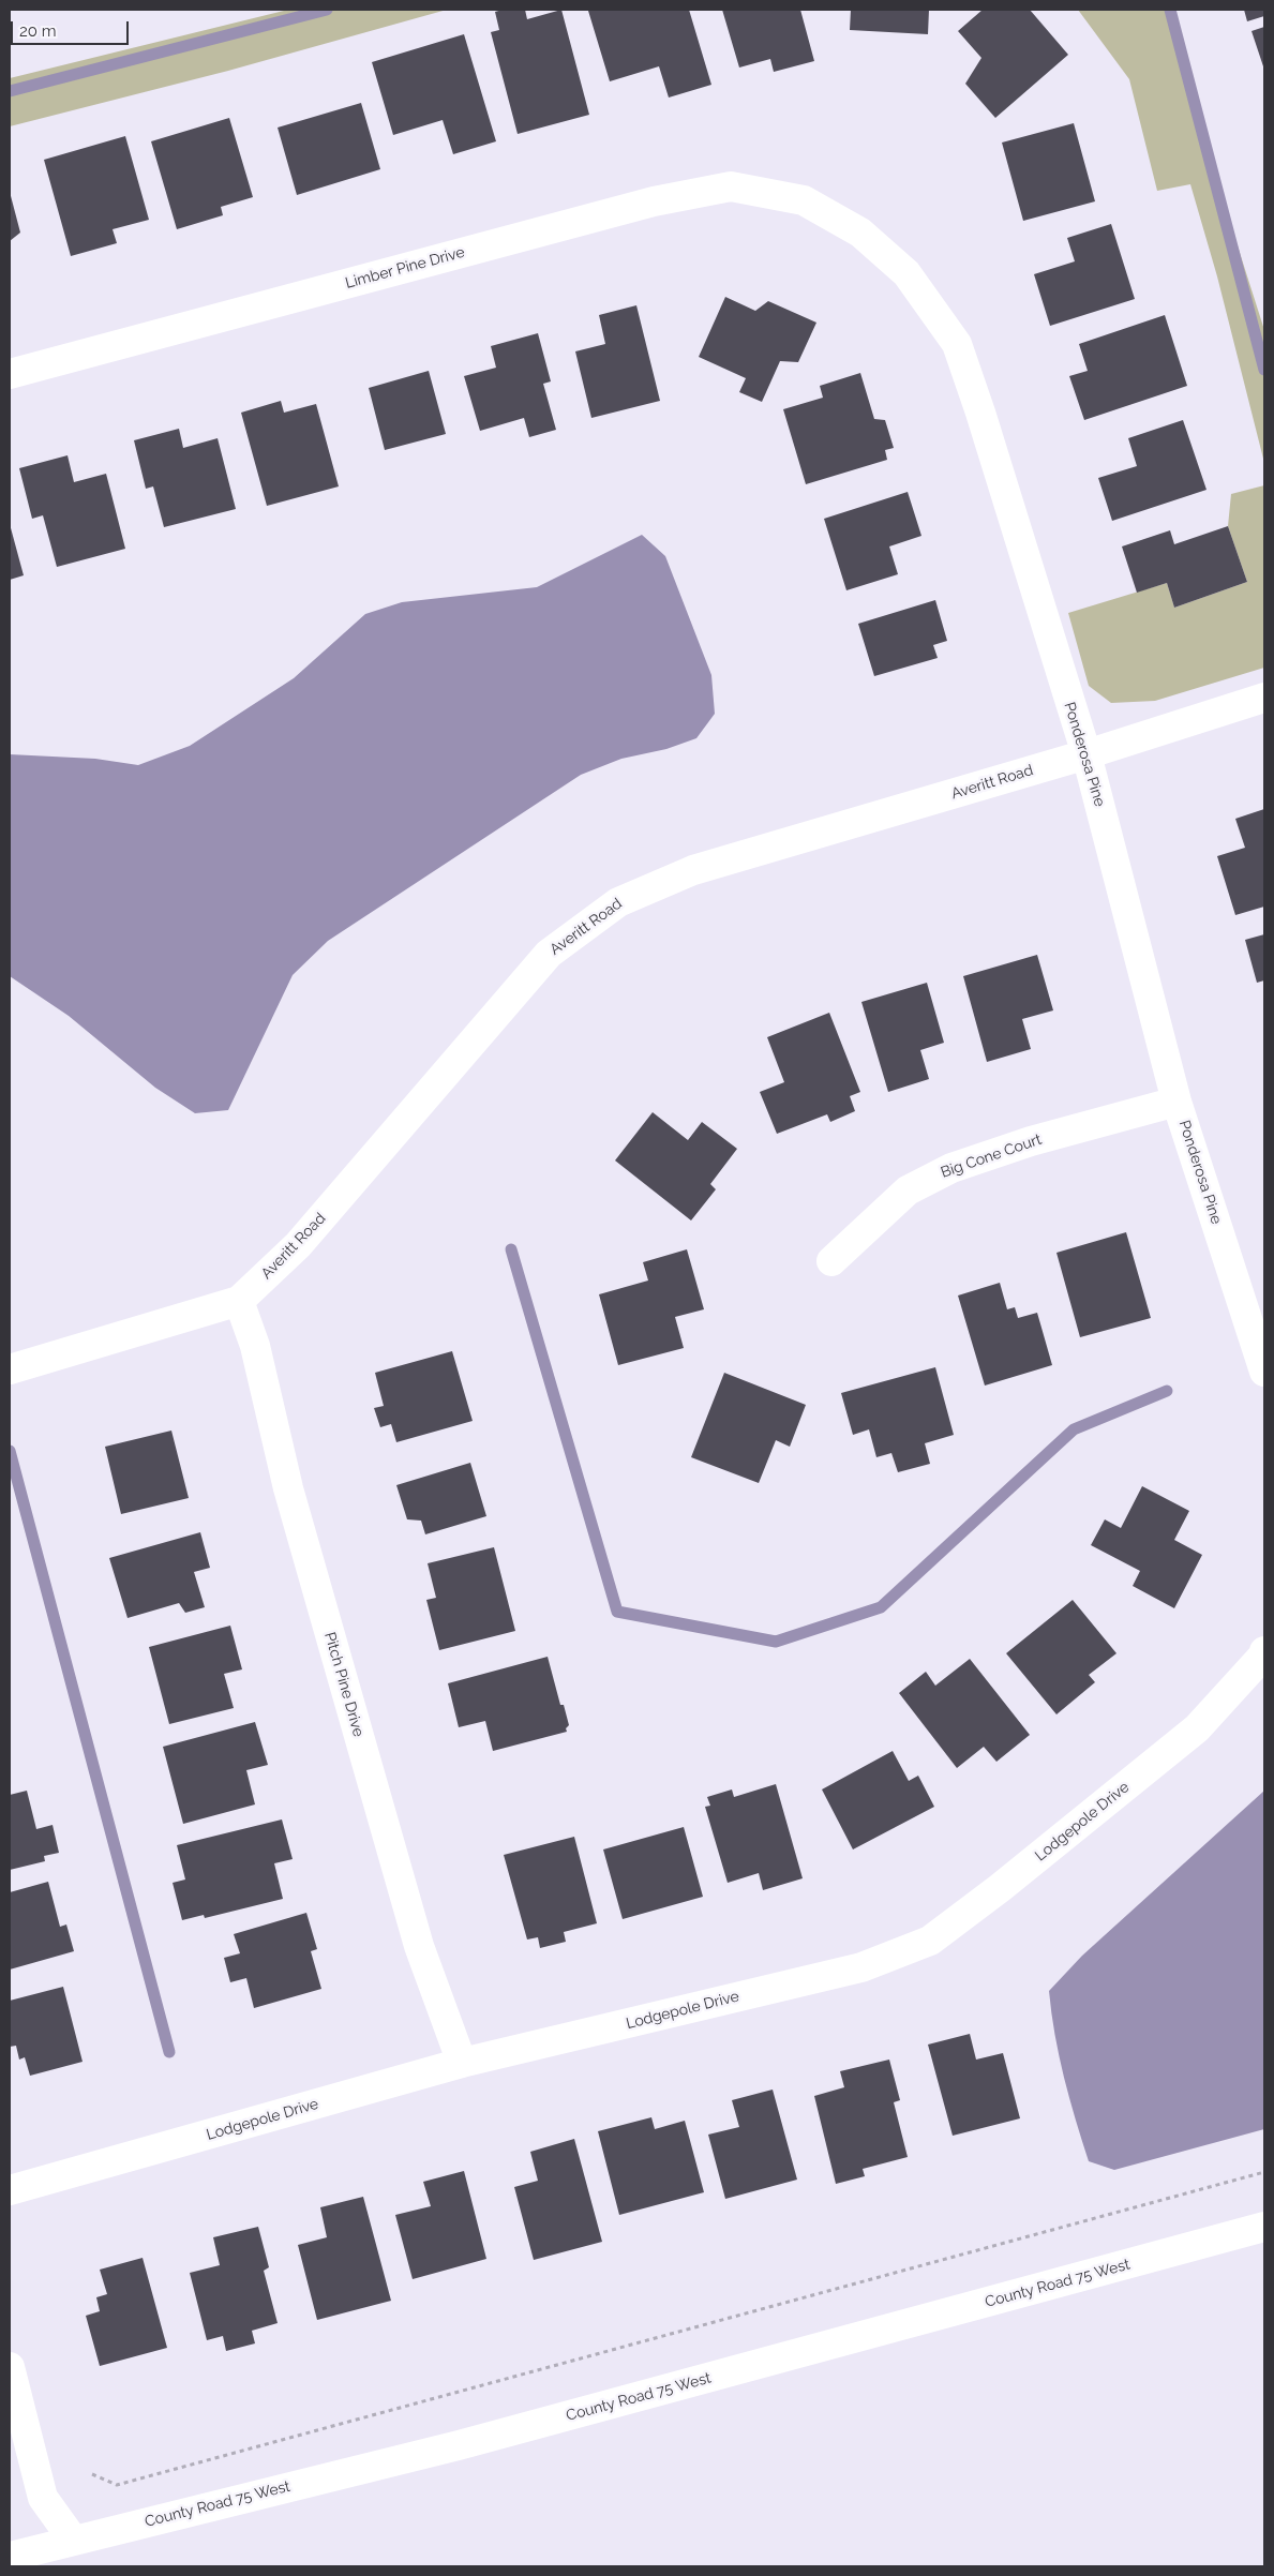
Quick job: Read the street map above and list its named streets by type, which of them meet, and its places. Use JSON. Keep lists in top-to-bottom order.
{
  "streets": {
    "street": [
      "Limber Pine Drive",
      "Ponderosa Pine",
      "Averitt Road",
      "Big Cone Court",
      "Pitch Pine Drive",
      "Lodgepole Drive",
      "County Road 75 West"
    ]
  },
  "crossings": [
    ["Limber Pine Drive", "Ponderosa Pine"],
    ["Ponderosa Pine", "Averitt Road"],
    ["Ponderosa Pine", "Big Cone Court"],
    ["Averitt Road", "Pitch Pine Drive"],
    ["Pitch Pine Drive", "Lodgepole Drive"]
  ],
  "scale_bar": "20 m"
}
